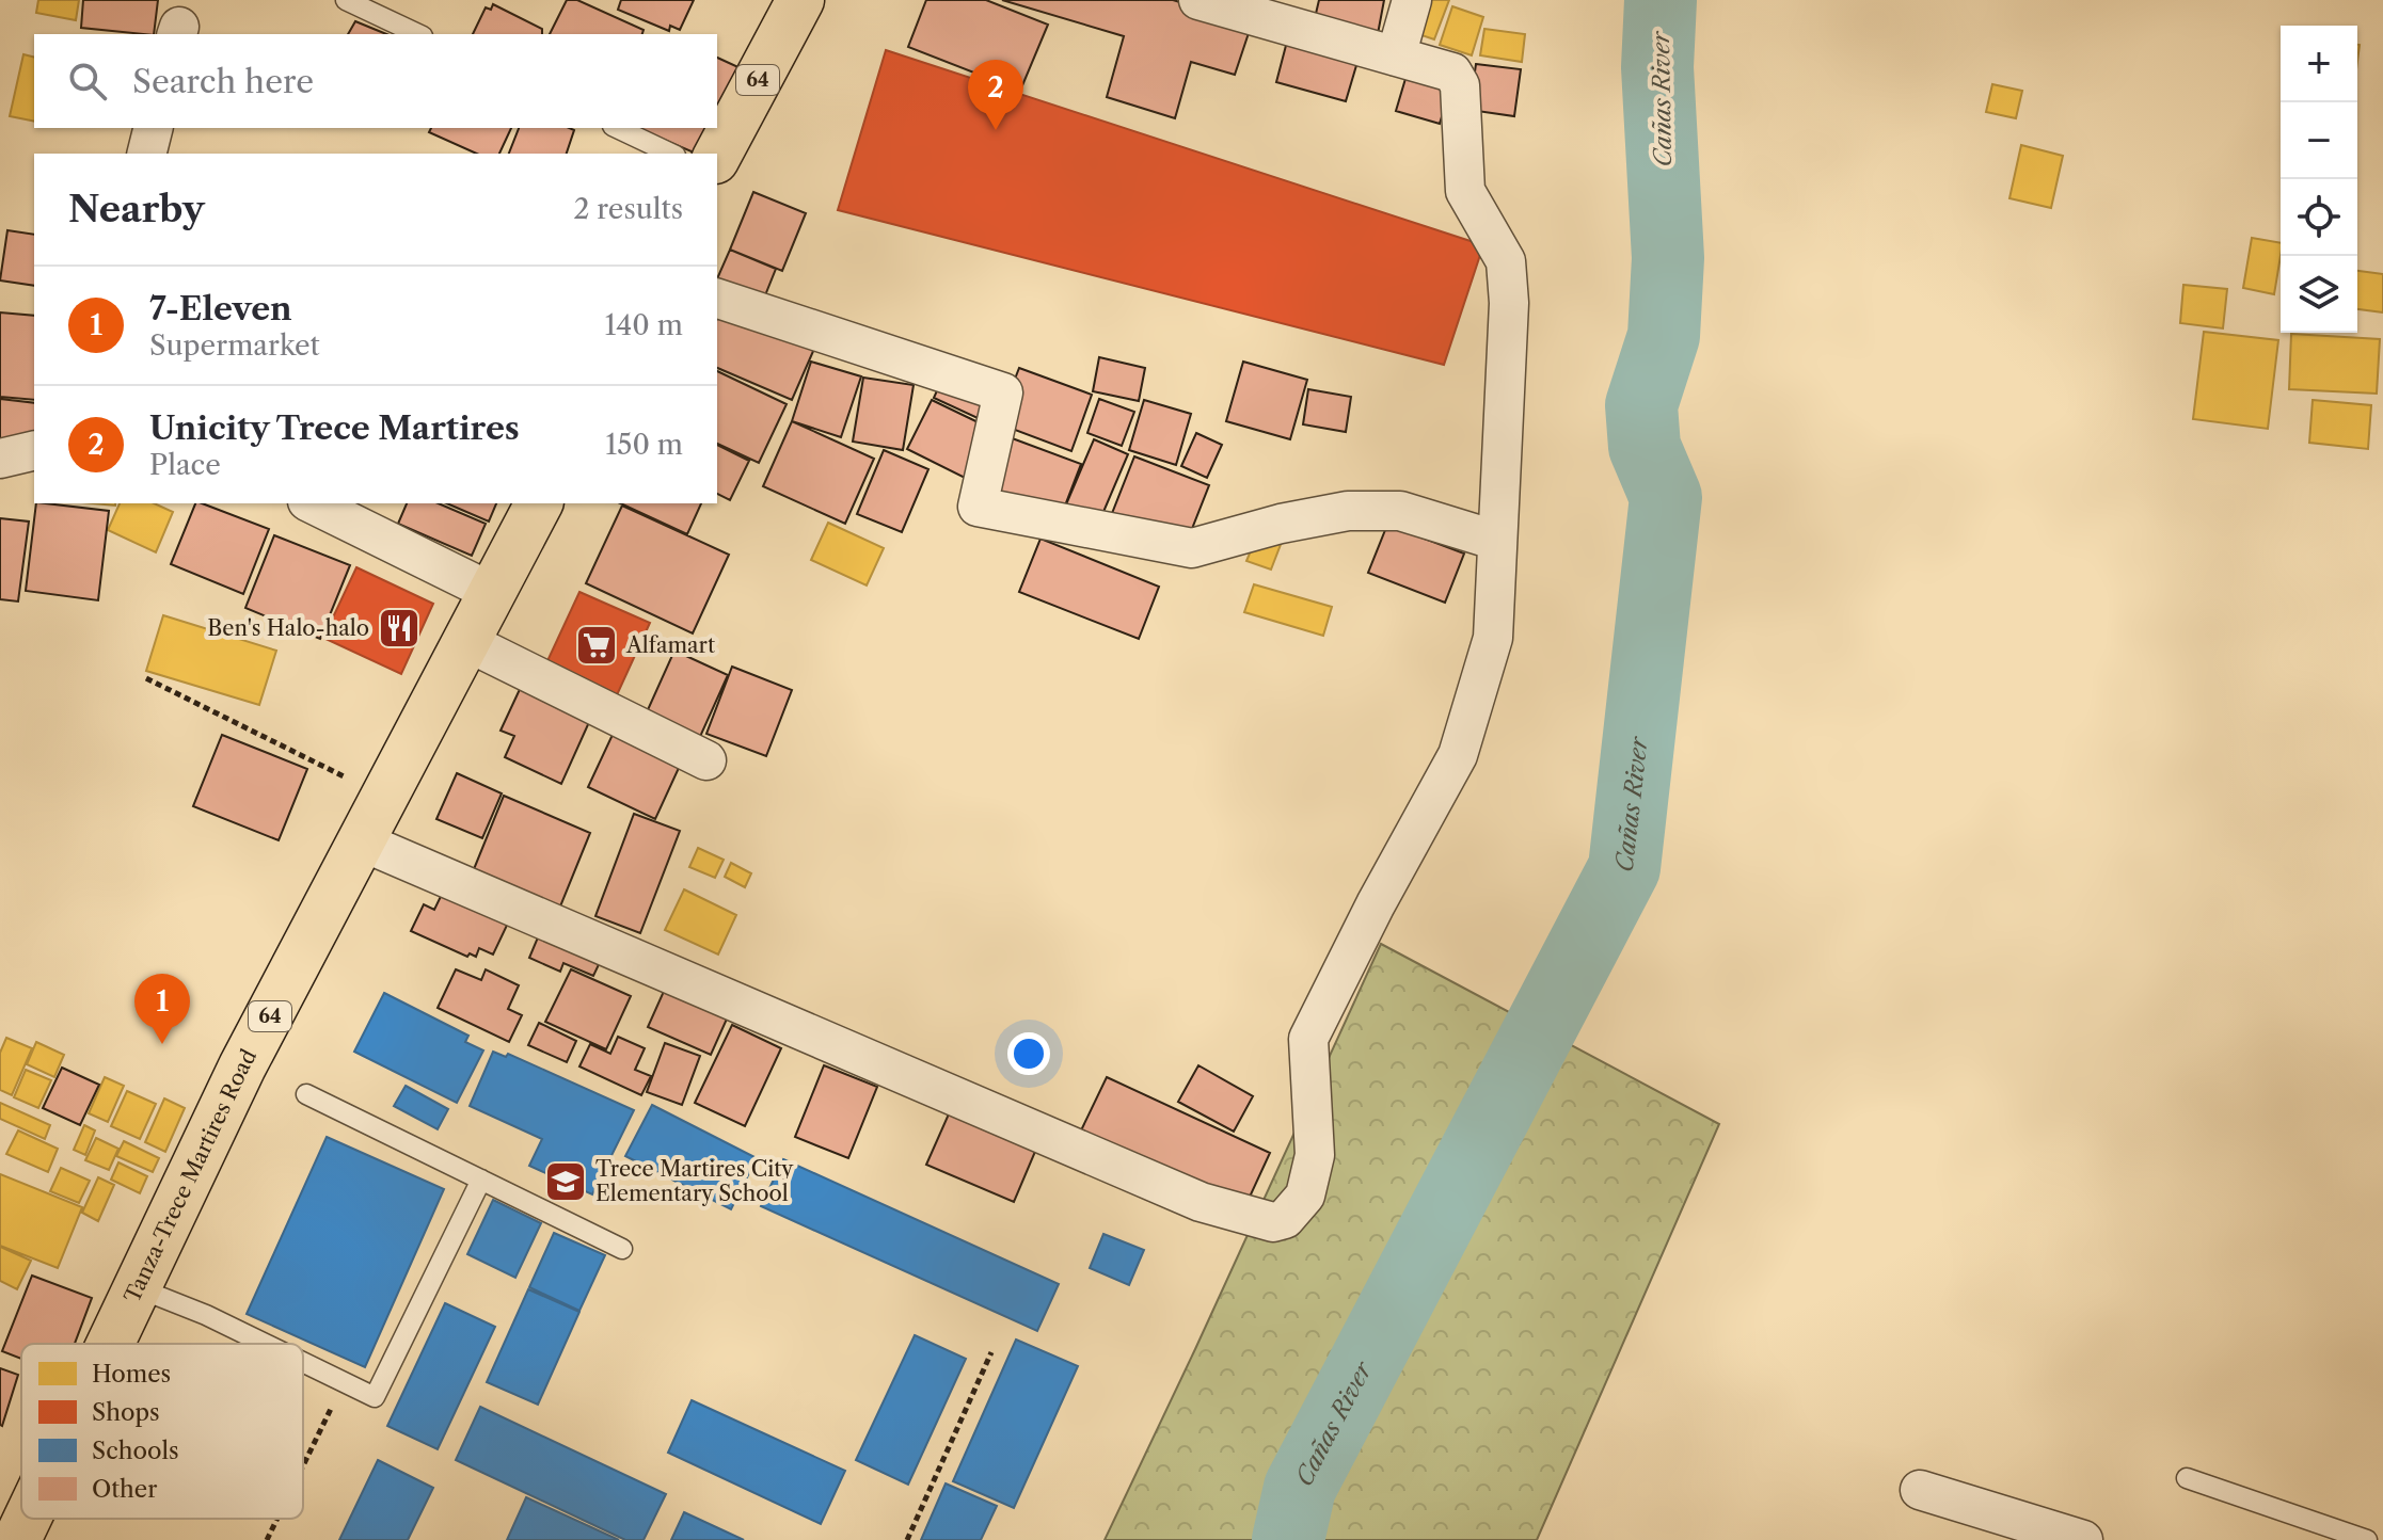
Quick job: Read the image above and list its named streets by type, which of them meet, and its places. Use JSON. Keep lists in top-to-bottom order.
{
  "streets": {
    "main road": ["64", "Tanza-Trece Martires Road"]
  },
  "water": ["Cañas River"],
  "places": {
    "restaurant": ["Ben's Halo-halo"],
    "supermarket": ["Alfamart"],
    "school or university": ["Trece Martires City Elementary School"]
  },
  "legend": [
    "Homes",
    "Shops",
    "Schools",
    "Other"
  ],
  "page": {
    "map_buttons": ["+", "−"],
    "search": "Search here",
    "pins": ["2", "1"],
    "heading": ["Nearby", "2 results"],
    "list": [
      {
        "mark": "1",
        "name": "7-Eleven",
        "note": "Supermarket",
        "value": "140 m"
      },
      {
        "mark": "2",
        "name": "Unicity Trece Martires",
        "note": "Place",
        "value": "150 m"
      }
    ]
  }
}
